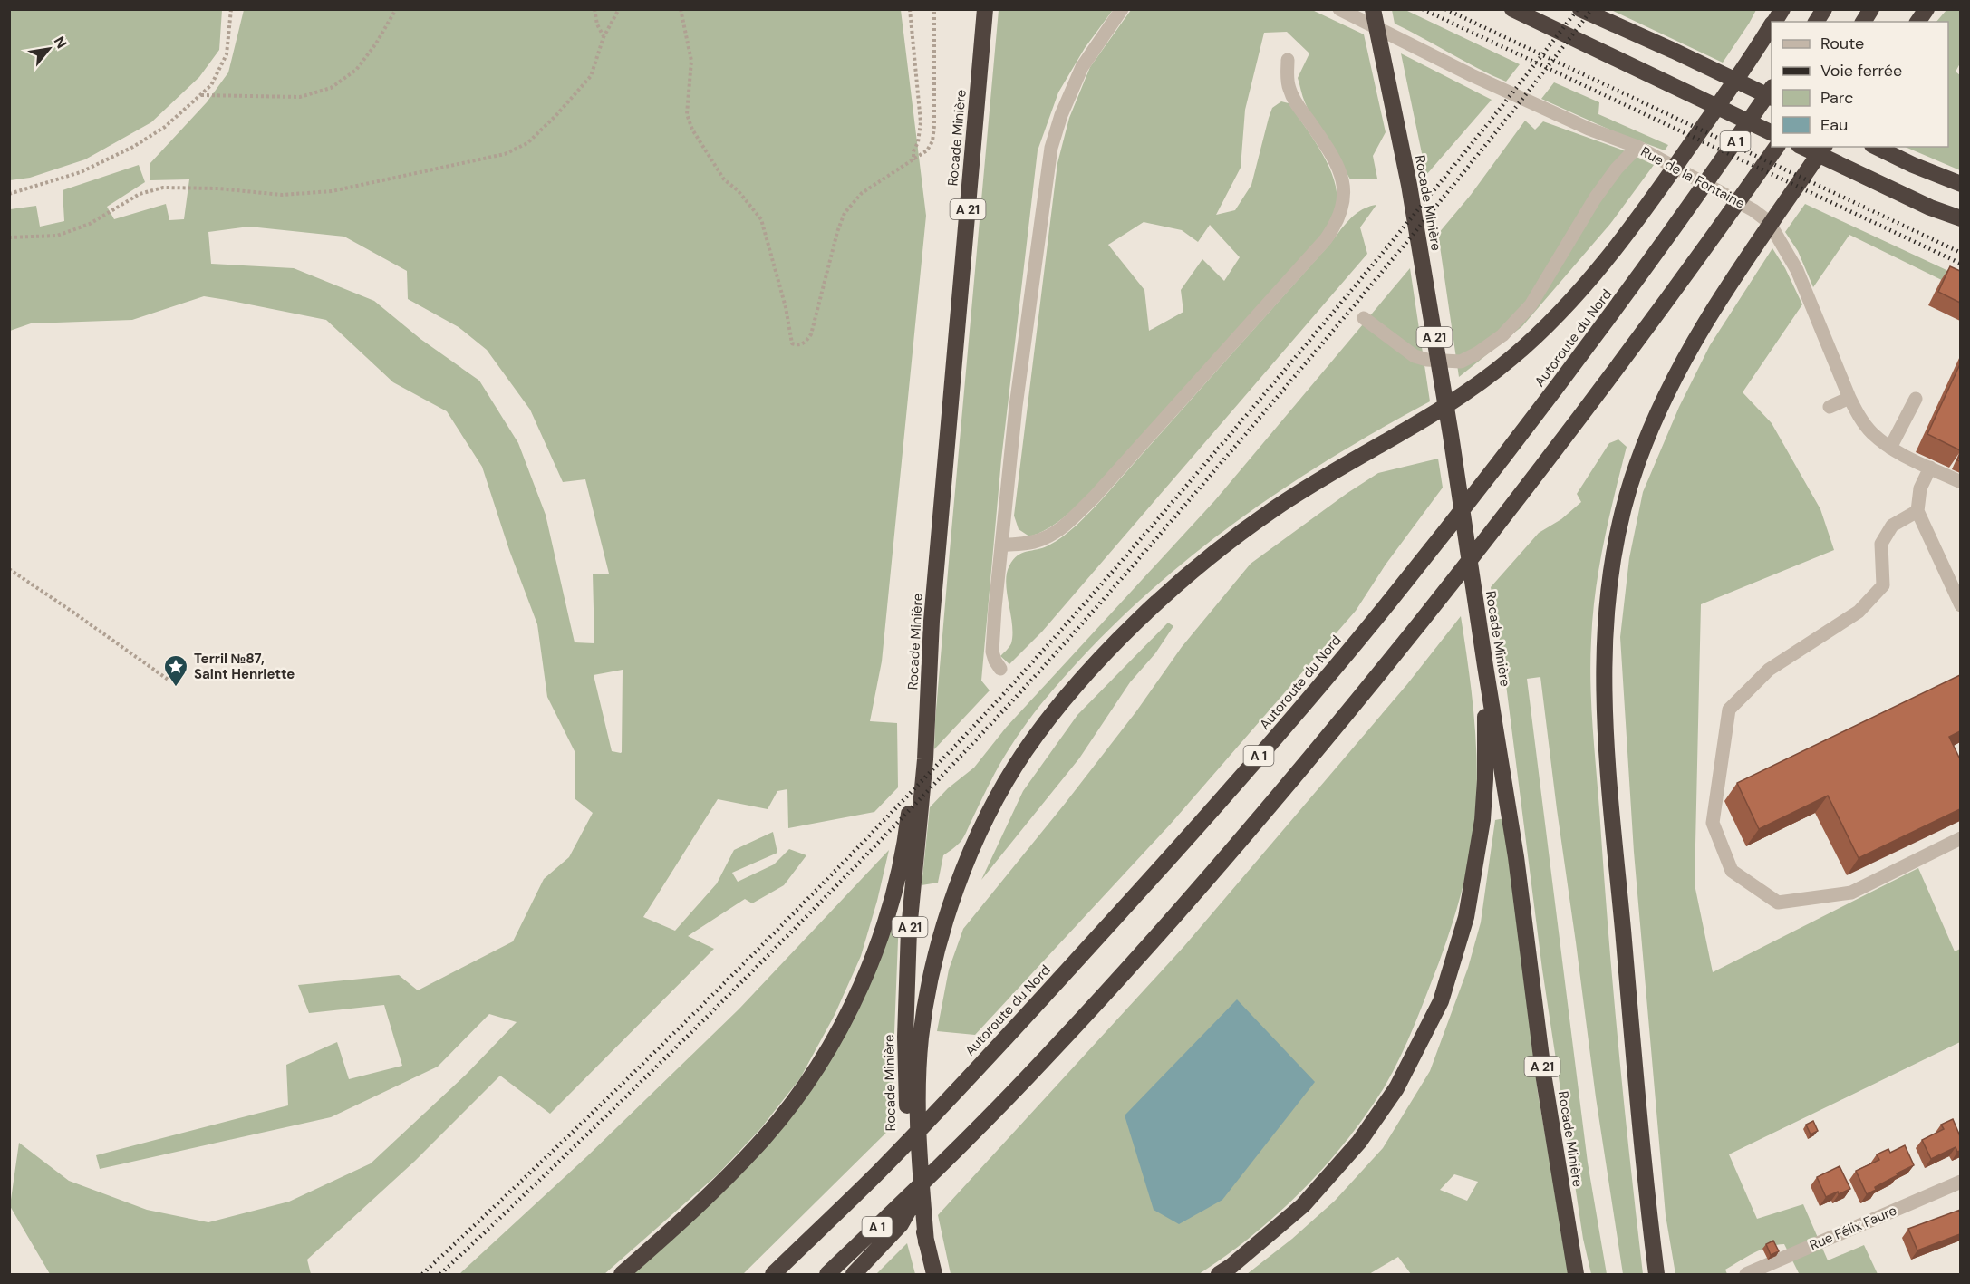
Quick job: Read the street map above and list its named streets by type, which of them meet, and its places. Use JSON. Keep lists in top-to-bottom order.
{
  "streets": {
    "highway": [
      "Rocade Minière",
      "A 1",
      "A 21",
      "Autoroute du Nord"
    ],
    "street": ["Rue de la Fontaine", "Rue Félix Faure"]
  },
  "places": {
    "place": ["Terril №87, Saint Henriette"]
  },
  "legend": [
    "Route",
    "Voie ferrée",
    "Parc",
    "Eau"
  ],
  "north": "top right"
}
